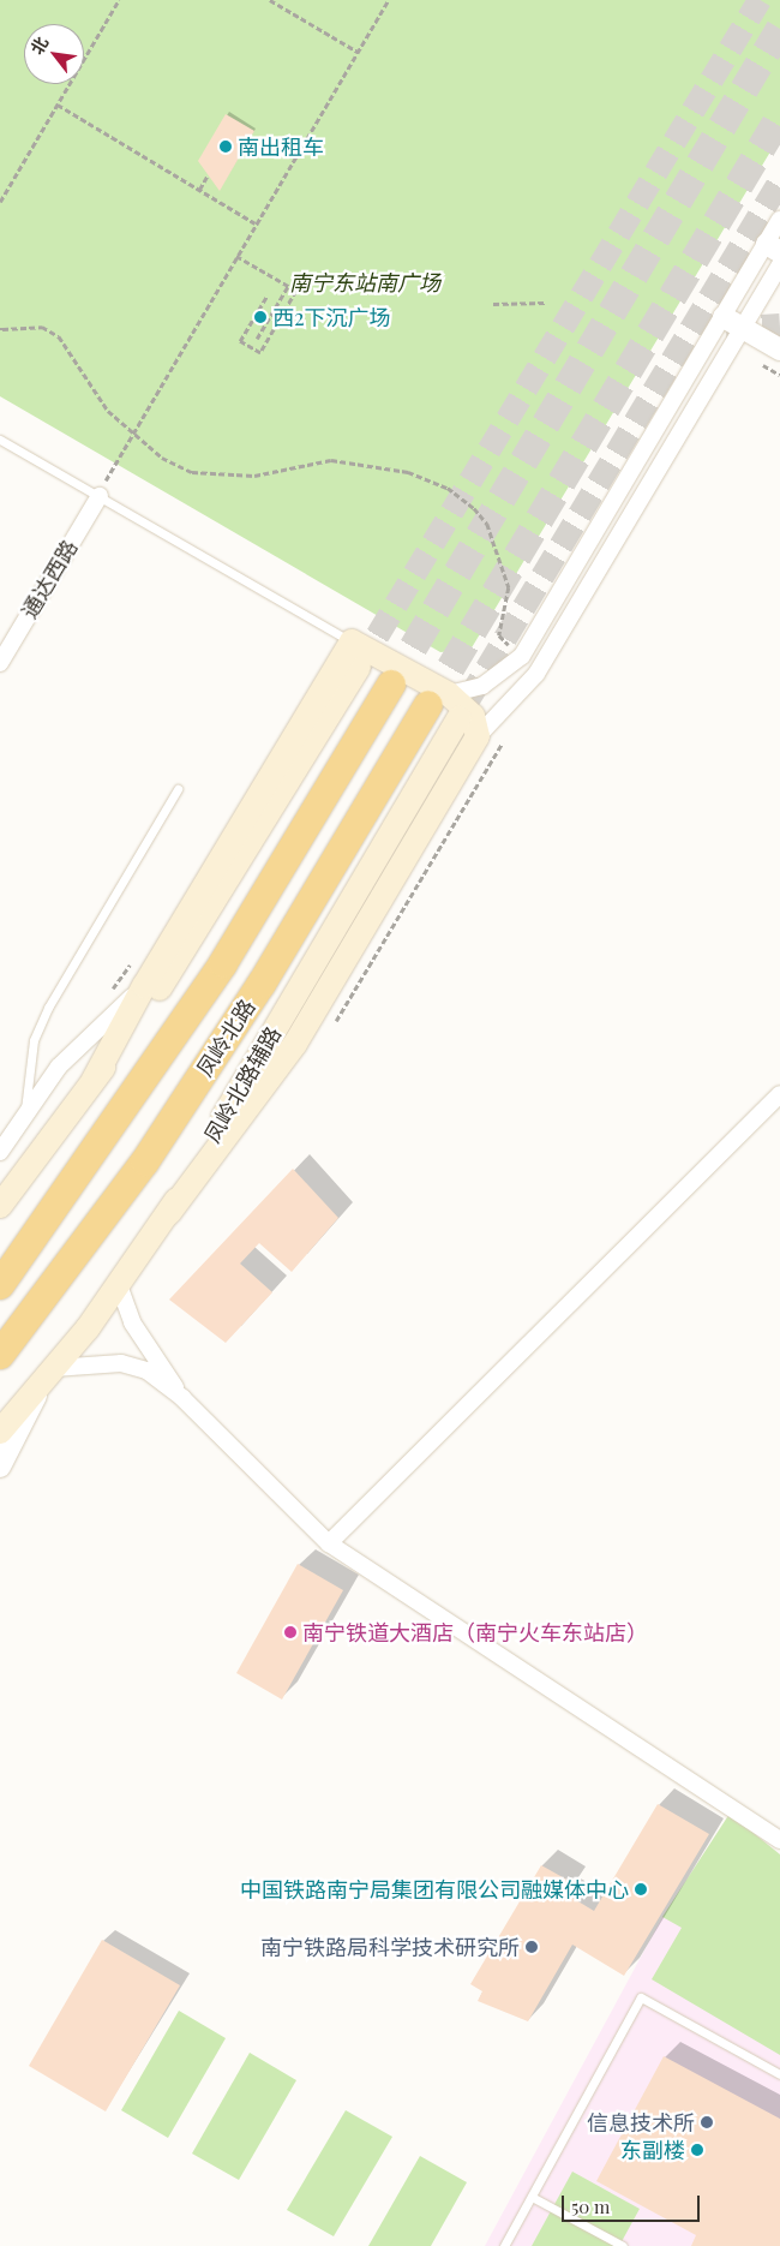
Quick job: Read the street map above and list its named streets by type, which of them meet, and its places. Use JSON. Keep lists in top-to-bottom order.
{
  "streets": {
    "highway": ["凤岭北路"],
    "main road": ["凤岭北路辅路"],
    "street": ["通达西路"]
  },
  "parks": ["南宁东站南广场"],
  "places": [
    "南出租车",
    "西2下沉广场",
    "南宁铁道大酒店（南宁火车东站店）",
    "中国铁路南宁局集团有限公司融媒体中心",
    "南宁铁路局科学技术研究所",
    "信息技术所",
    "东副楼"
  ],
  "scale_bar": "50 m",
  "north": "top left"
}
